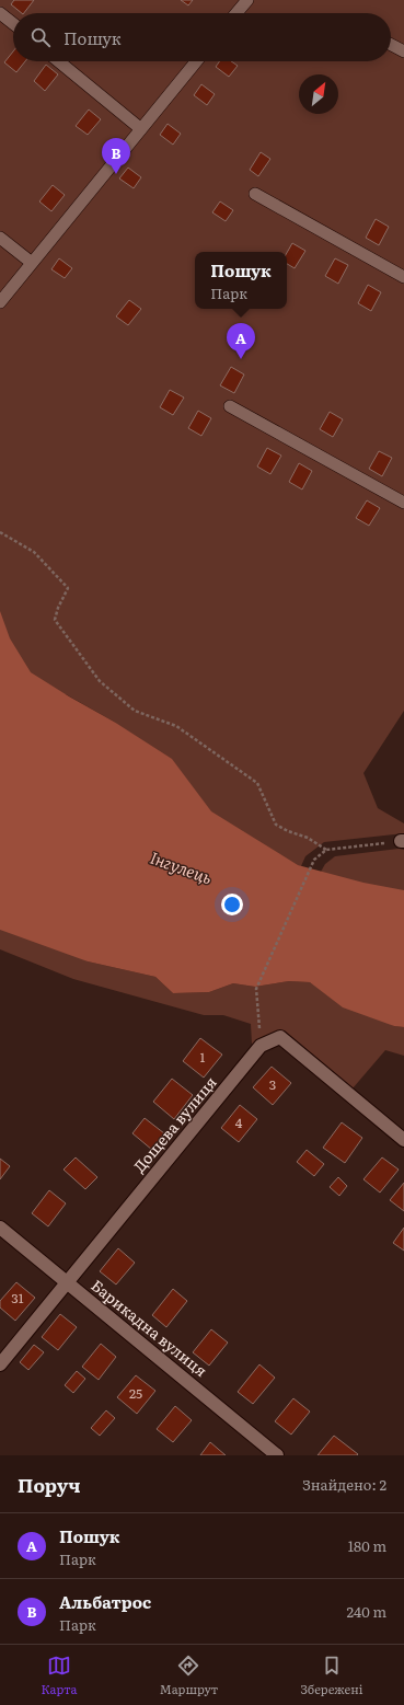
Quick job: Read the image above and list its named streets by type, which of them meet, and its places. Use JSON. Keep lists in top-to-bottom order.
{
  "streets": {
    "street": ["Дощева вулиця", "Барикадна вулиця"]
  },
  "crossings": [
    ["Дощева вулиця", "Барикадна вулиця"]
  ],
  "water": ["Інгулець"],
  "house_numbers": [
    "1",
    "3",
    "4",
    "31",
    "25"
  ],
  "north": "top right",
  "page": {
    "search": "Пошук",
    "pins": ["B", "A"],
    "popup": ["Пошук", "Парк"],
    "heading": ["Поруч", "Знайдено: 2"],
    "list": [
      {
        "mark": "A",
        "name": "Пошук",
        "note": "Парк",
        "value": "180 m"
      },
      {
        "mark": "B",
        "name": "Альбатрос",
        "note": "Парк",
        "value": "240 m"
      }
    ],
    "nav": ["Карта", "Маршрут", "Збережені"]
  }
}
